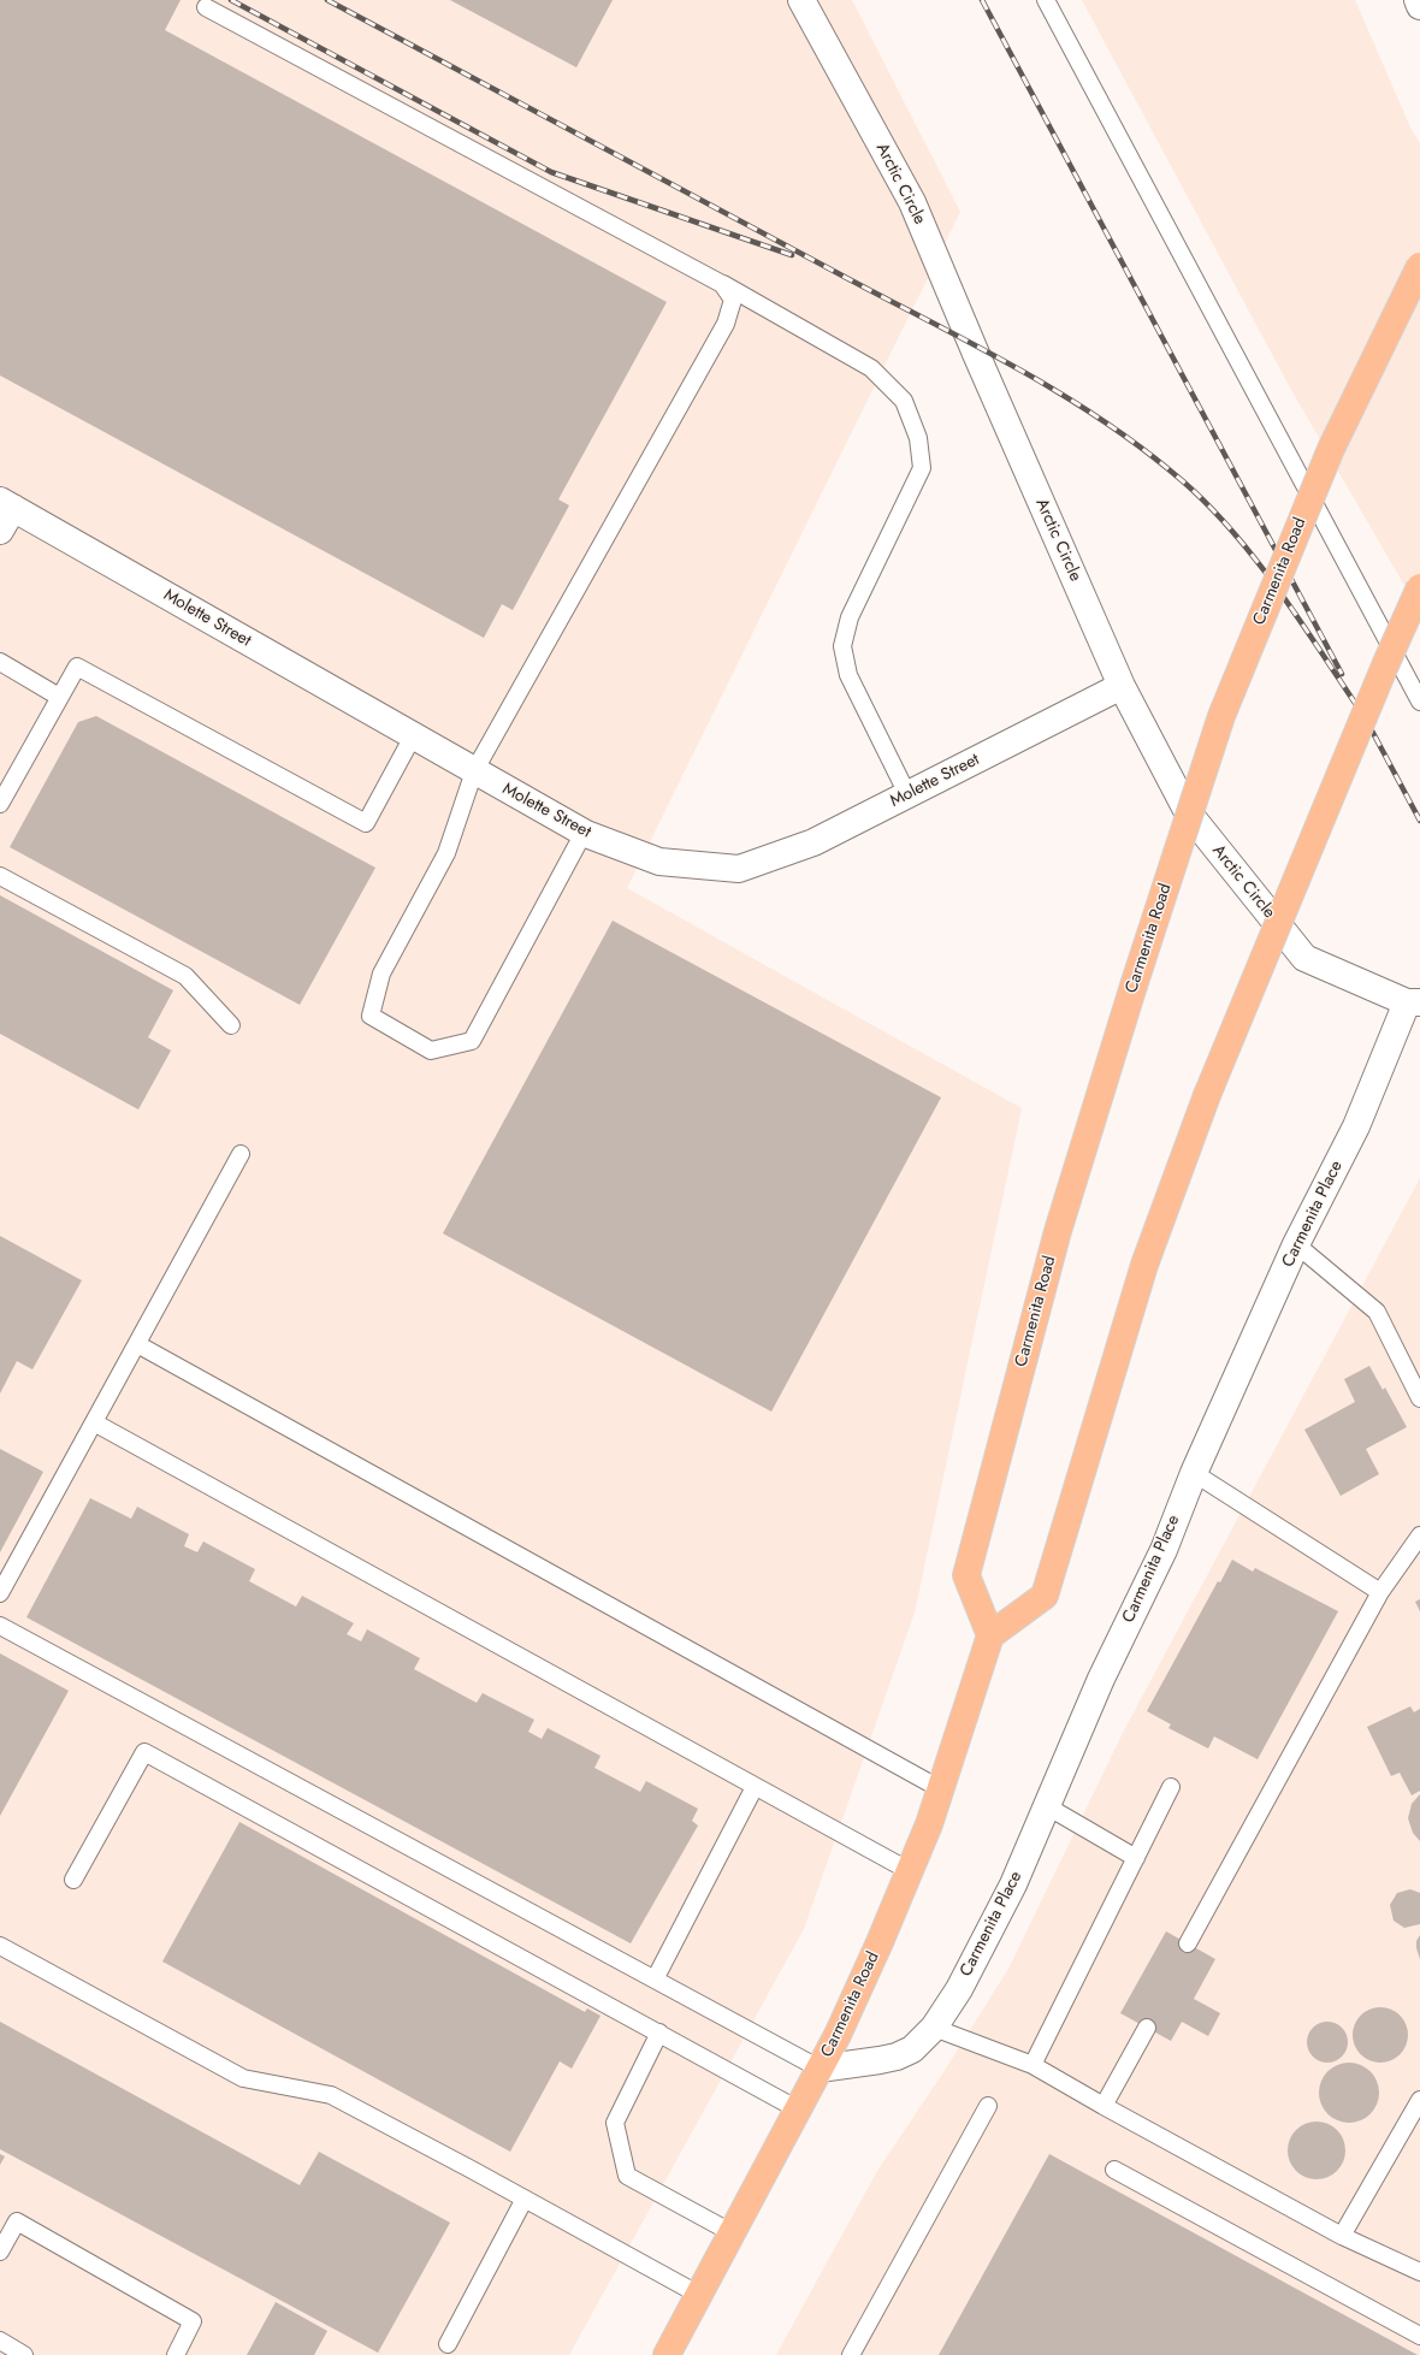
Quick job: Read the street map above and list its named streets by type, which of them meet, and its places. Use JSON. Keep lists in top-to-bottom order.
{
  "streets": {
    "main road": ["Carmenita Road"],
    "street": ["Arctic Circle", "Molette Street", "Carmenita Place"]
  },
  "crossings": [
    ["Arctic Circle", "Molette Street"],
    ["Arctic Circle", "Carmenita Place"],
    ["Carmenita Road", "Carmenita Place"]
  ]
}
